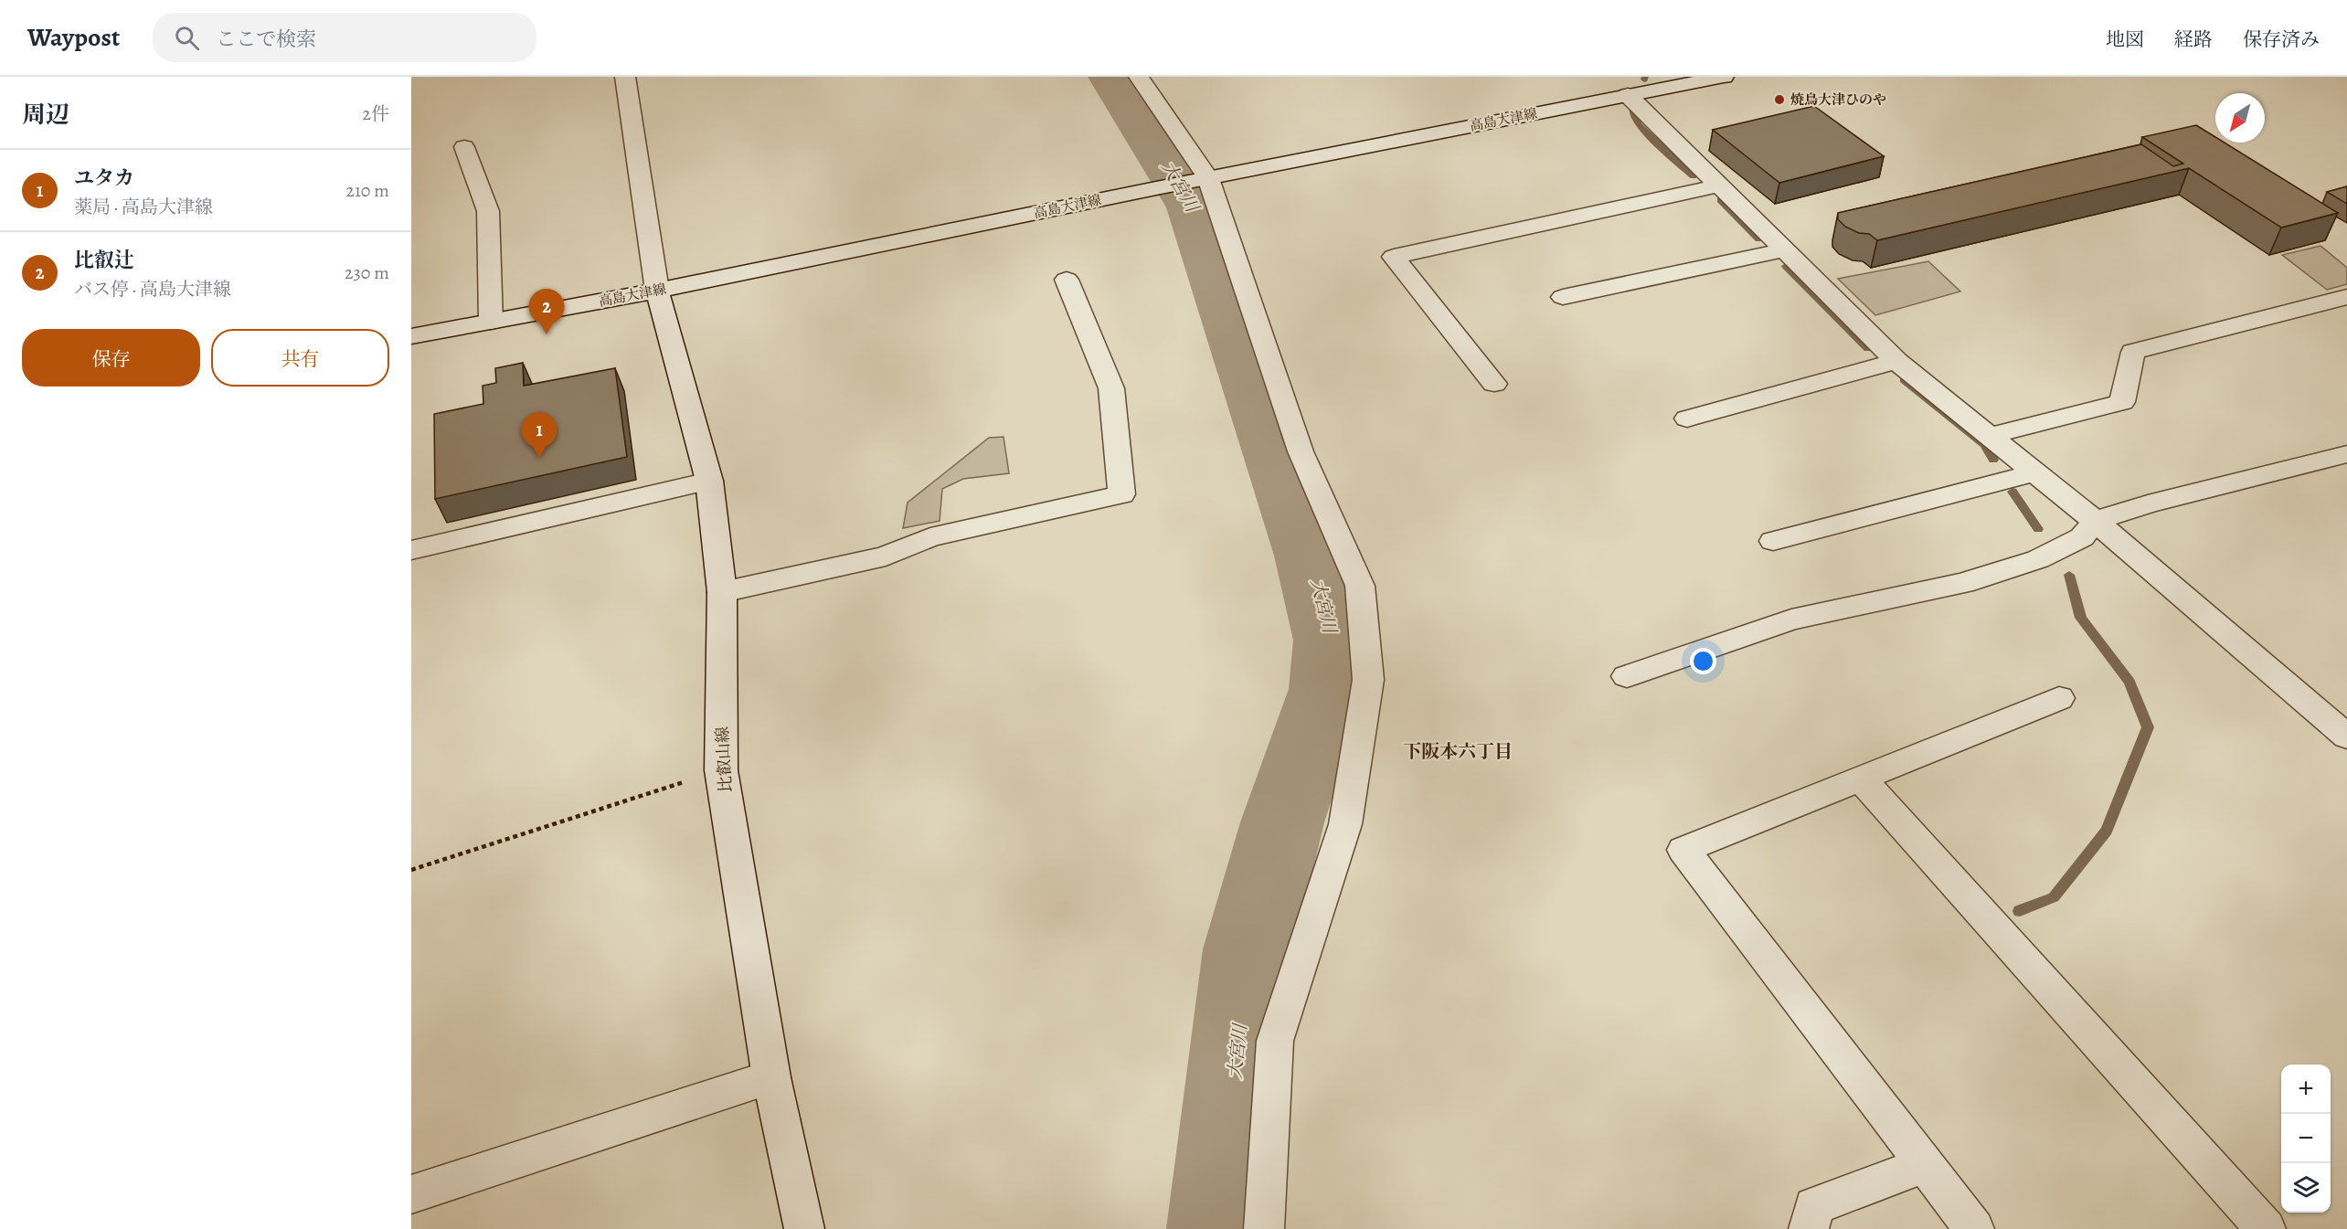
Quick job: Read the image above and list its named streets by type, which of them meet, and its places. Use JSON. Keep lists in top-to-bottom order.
{
  "streets": {
    "street": ["高島大津線", "比叡山線"]
  },
  "crossings": [
    ["高島大津線", "比叡山線"]
  ],
  "districts": ["下阪本六丁目"],
  "water": ["大宮川"],
  "places": ["焼鳥大津ひのや"],
  "north": "bottom left",
  "page": {
    "header": "Waypost",
    "search": "ここで検索",
    "nav": ["地図", "経路", "保存済み"],
    "heading": ["周辺", "2件"],
    "list": [
      {
        "mark": "1",
        "name": "ユタカ",
        "note": "薬局 · 高島大津線",
        "value": "210 m"
      },
      {
        "mark": "2",
        "name": "比叡辻",
        "note": "バス停 · 高島大津線",
        "value": "230 m"
      }
    ],
    "pins": ["2", "1"],
    "buttons": ["保存", "共有"],
    "map_buttons": ["+", "−"]
  }
}
